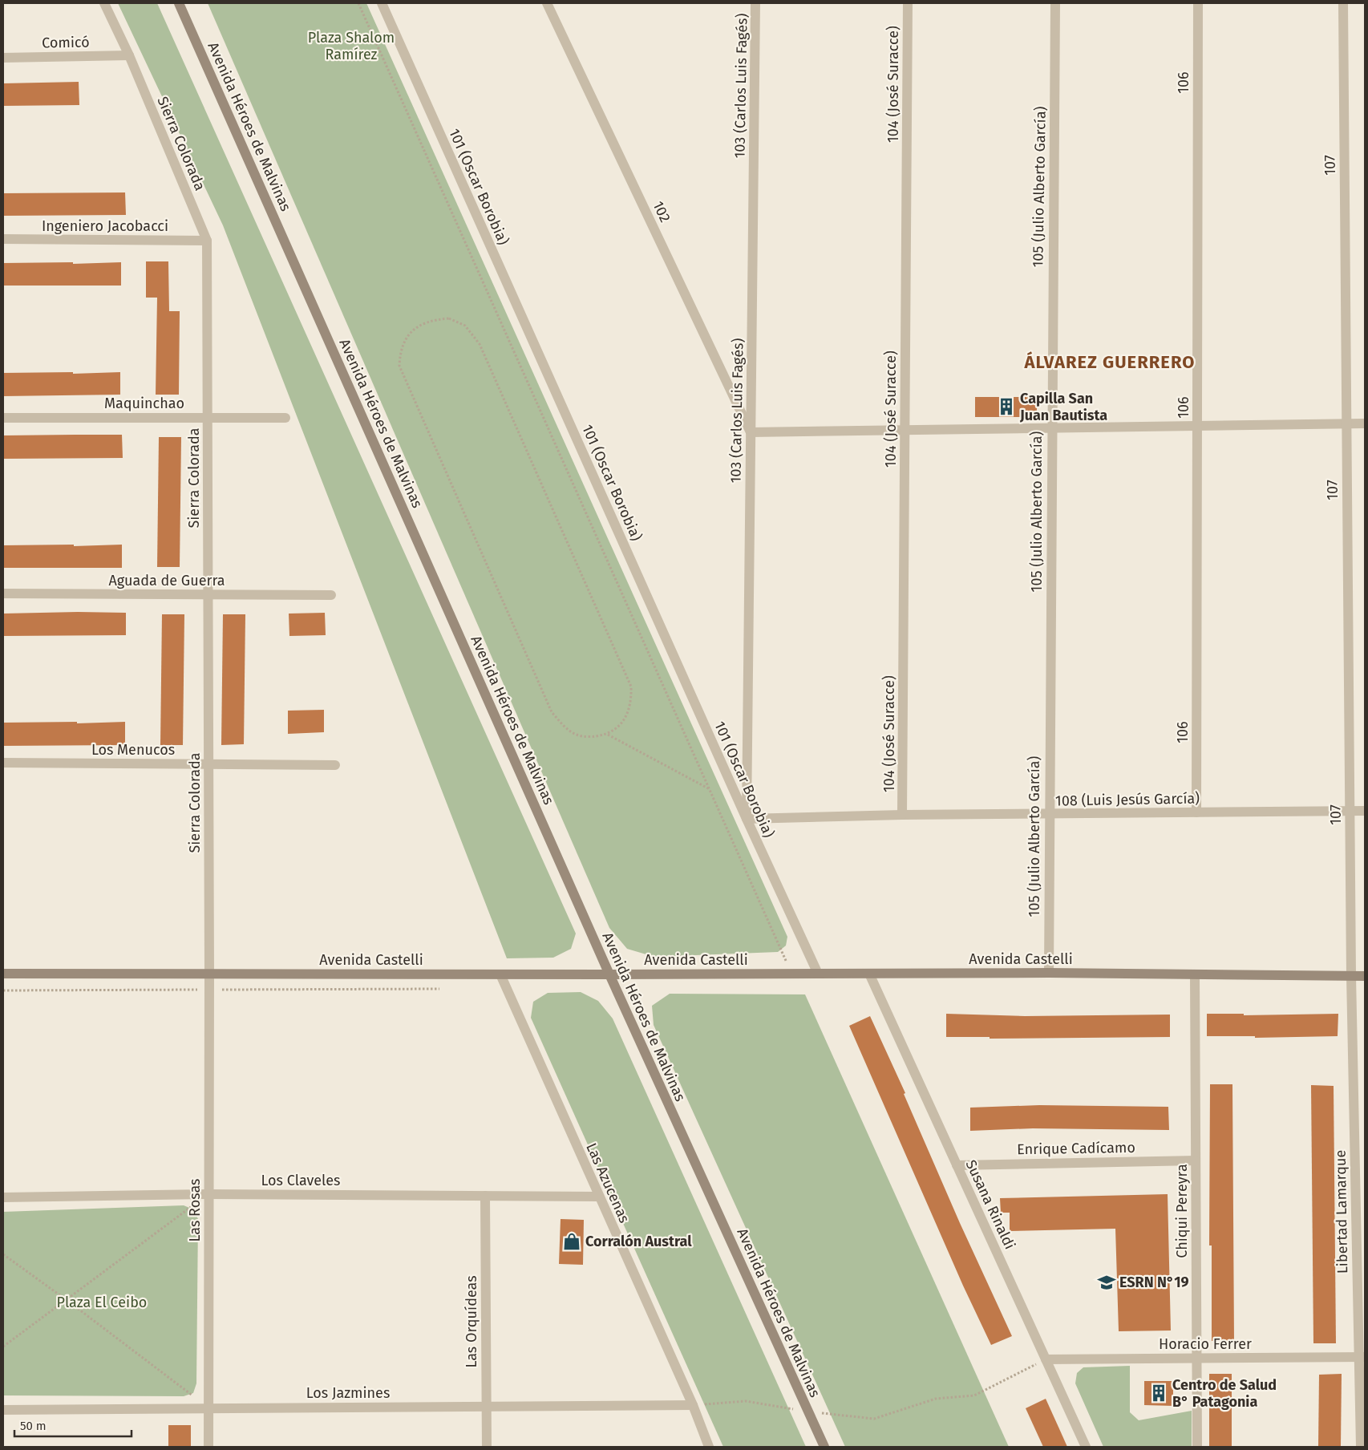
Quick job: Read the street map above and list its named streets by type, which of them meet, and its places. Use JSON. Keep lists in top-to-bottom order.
{
  "streets": {
    "main road": ["Avenida Héroes de Malvinas", "Avenida Castelli"],
    "street": [
      "Comicó",
      "106",
      "104 (José Suracce)",
      "103 (Carlos Luis Fagés)",
      "Sierra Colorada",
      "107",
      "101 (Oscar Borobia)",
      "105 (Julio Alberto García)",
      "102",
      "Ingeniero Jacobacci",
      "Maquinchao",
      "Aguada de Guerra",
      "Los Menucos",
      "108 (Luis Jesús García)",
      "Enrique Cadícamo",
      "Los Claveles",
      "Las Azucenas",
      "Susana Rinaldi",
      "Las Rosas",
      "Chiqui Pereyra",
      "Libertad Lamarque",
      "Las Orquídeas",
      "Horacio Ferrer",
      "Los Jazmines"
    ]
  },
  "crossings": [
    ["Comicó", "Sierra Colorada"],
    ["106", "108 (Luis Jesús García)"],
    ["104 (José Suracce)", "108 (Luis Jesús García)"],
    ["103 (Carlos Luis Fagés)", "101 (Oscar Borobia)"],
    ["103 (Carlos Luis Fagés)", "102"],
    ["103 (Carlos Luis Fagés)", "108 (Luis Jesús García)"],
    ["Avenida Héroes de Malvinas", "Avenida Castelli"],
    ["Sierra Colorada", "Ingeniero Jacobacci"],
    ["Sierra Colorada", "Maquinchao"],
    ["Sierra Colorada", "Aguada de Guerra"],
    ["Sierra Colorada", "Los Menucos"],
    ["Sierra Colorada", "Avenida Castelli"],
    ["Sierra Colorada", "Las Rosas"],
    ["107", "108 (Luis Jesús García)"],
    ["107", "Avenida Castelli"],
    ["107", "Libertad Lamarque"],
    ["101 (Oscar Borobia)", "108 (Luis Jesús García)"],
    ["101 (Oscar Borobia)", "Avenida Castelli"],
    ["105 (Julio Alberto García)", "108 (Luis Jesús García)"],
    ["105 (Julio Alberto García)", "Avenida Castelli"],
    ["Avenida Castelli", "Las Azucenas"],
    ["Avenida Castelli", "Susana Rinaldi"],
    ["Avenida Castelli", "Las Rosas"],
    ["Avenida Castelli", "Chiqui Pereyra"],
    ["Avenida Castelli", "Libertad Lamarque"],
    ["Enrique Cadícamo", "Susana Rinaldi"],
    ["Enrique Cadícamo", "Chiqui Pereyra"],
    ["Los Claveles", "Las Azucenas"],
    ["Los Claveles", "Las Rosas"],
    ["Los Claveles", "Las Orquídeas"],
    ["Las Azucenas", "Los Jazmines"],
    ["Susana Rinaldi", "Horacio Ferrer"],
    ["Las Rosas", "Los Jazmines"],
    ["Chiqui Pereyra", "Horacio Ferrer"],
    ["Libertad Lamarque", "Horacio Ferrer"],
    ["Las Orquídeas", "Los Jazmines"]
  ],
  "districts": ["ÁLVAREZ GUERRERO"],
  "parks": ["Plaza Shalom Ramírez", "Plaza El Ceibo"],
  "places": {
    "building": ["Capilla San Juan Bautista", "Centro de Salud B° Patagonia"],
    "shop": ["Corralón Austral"],
    "school or university": ["ESRN N°19"]
  },
  "scale_bar": "50 m"
}
